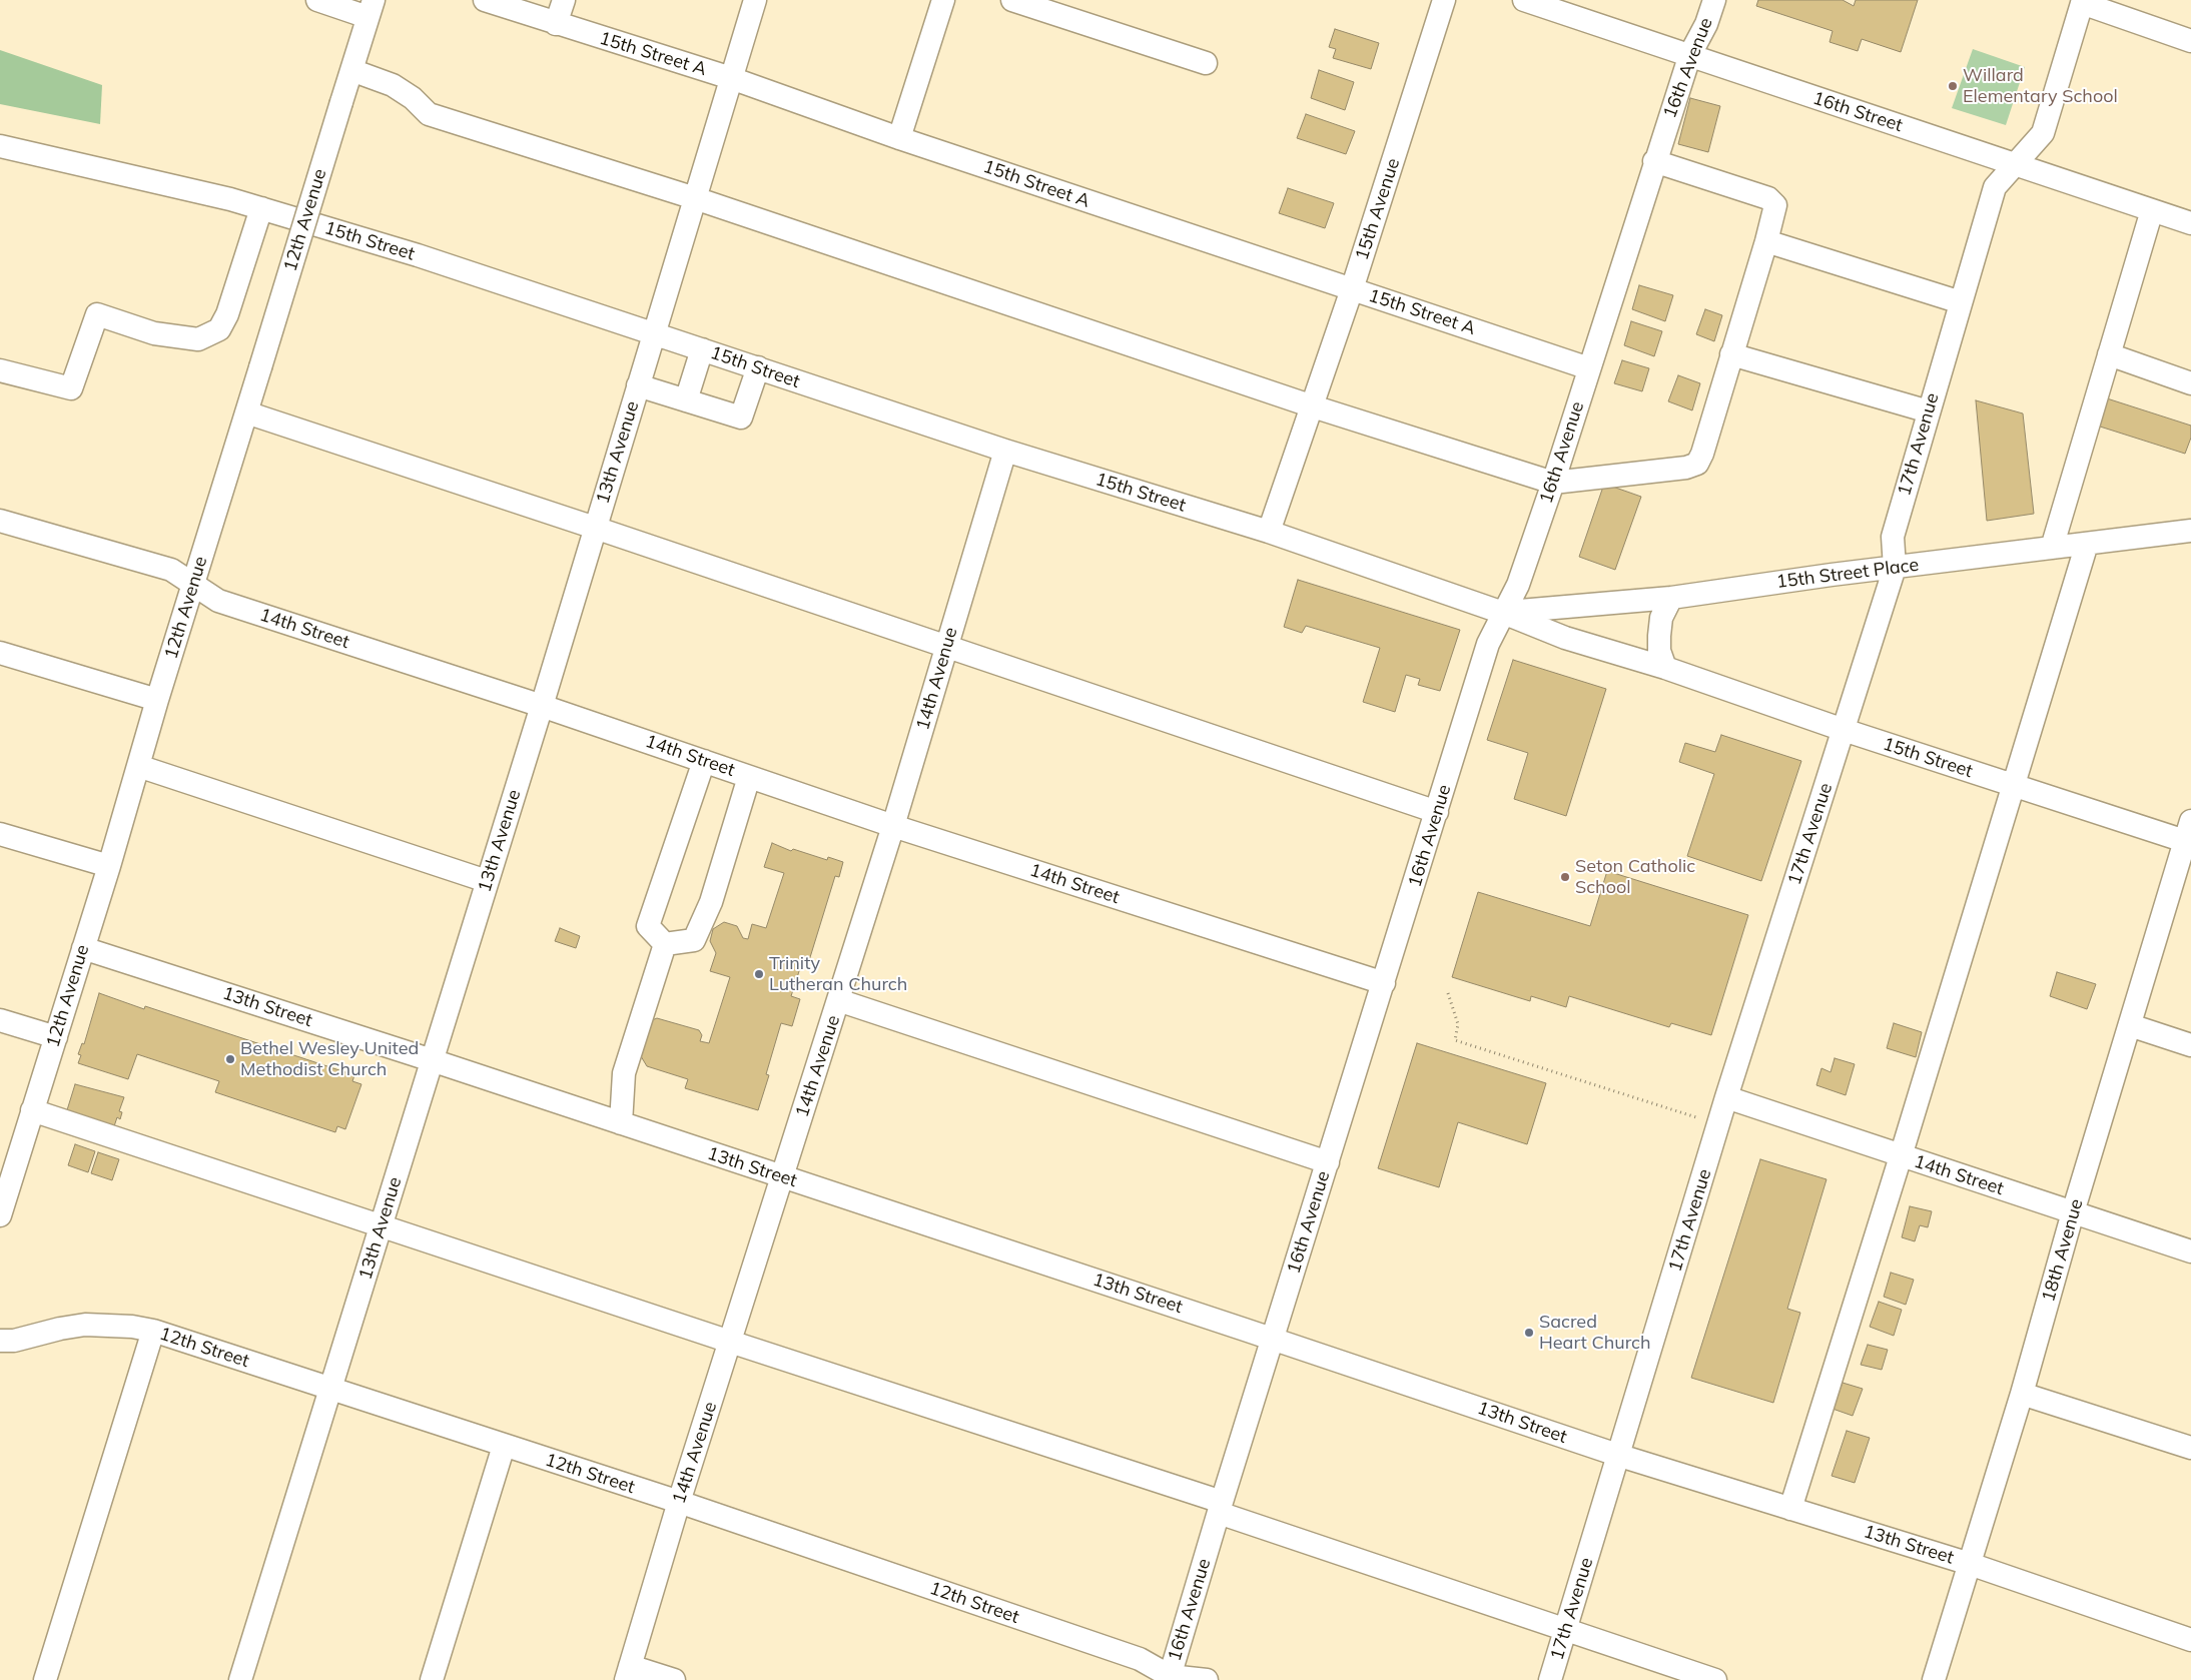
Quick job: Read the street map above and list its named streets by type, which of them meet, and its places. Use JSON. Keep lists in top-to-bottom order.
{
  "streets": {
    "street": [
      "15th Street A",
      "16th Avenue",
      "16th Street",
      "15th Avenue",
      "12th Avenue",
      "15th Street",
      "17th Avenue",
      "13th Avenue",
      "15th Street Place",
      "14th Street",
      "14th Avenue",
      "13th Street",
      "18th Avenue",
      "12th Street"
    ]
  },
  "crossings": [
    ["15th Street A", "16th Avenue"],
    ["15th Street A", "15th Avenue"],
    ["15th Street A", "13th Avenue"],
    ["16th Avenue", "16th Street"],
    ["16th Avenue", "15th Street"],
    ["16th Avenue", "15th Street Place"],
    ["16th Avenue", "14th Street"],
    ["16th Avenue", "13th Street"],
    ["16th Avenue", "12th Street"],
    ["16th Street", "17th Avenue"],
    ["15th Avenue", "15th Street"],
    ["12th Avenue", "14th Street"],
    ["12th Avenue", "13th Street"],
    ["15th Street", "17th Avenue"],
    ["15th Street", "13th Avenue"],
    ["15th Street", "15th Street Place"],
    ["15th Street", "14th Avenue"],
    ["15th Street", "18th Avenue"],
    ["17th Avenue", "15th Street Place"],
    ["17th Avenue", "14th Street"],
    ["17th Avenue", "13th Street"],
    ["13th Avenue", "14th Street"],
    ["13th Avenue", "13th Street"],
    ["13th Avenue", "12th Street"],
    ["14th Street", "14th Avenue"],
    ["14th Street", "18th Avenue"],
    ["14th Avenue", "13th Street"],
    ["14th Avenue", "12th Street"],
    ["13th Street", "18th Avenue"]
  ],
  "places": [
    "Willard Elementary School",
    "Seton Catholic School",
    "Trinity Lutheran Church",
    "Bethel Wesley United Methodist Church",
    "Sacred Heart Church"
  ]
}
